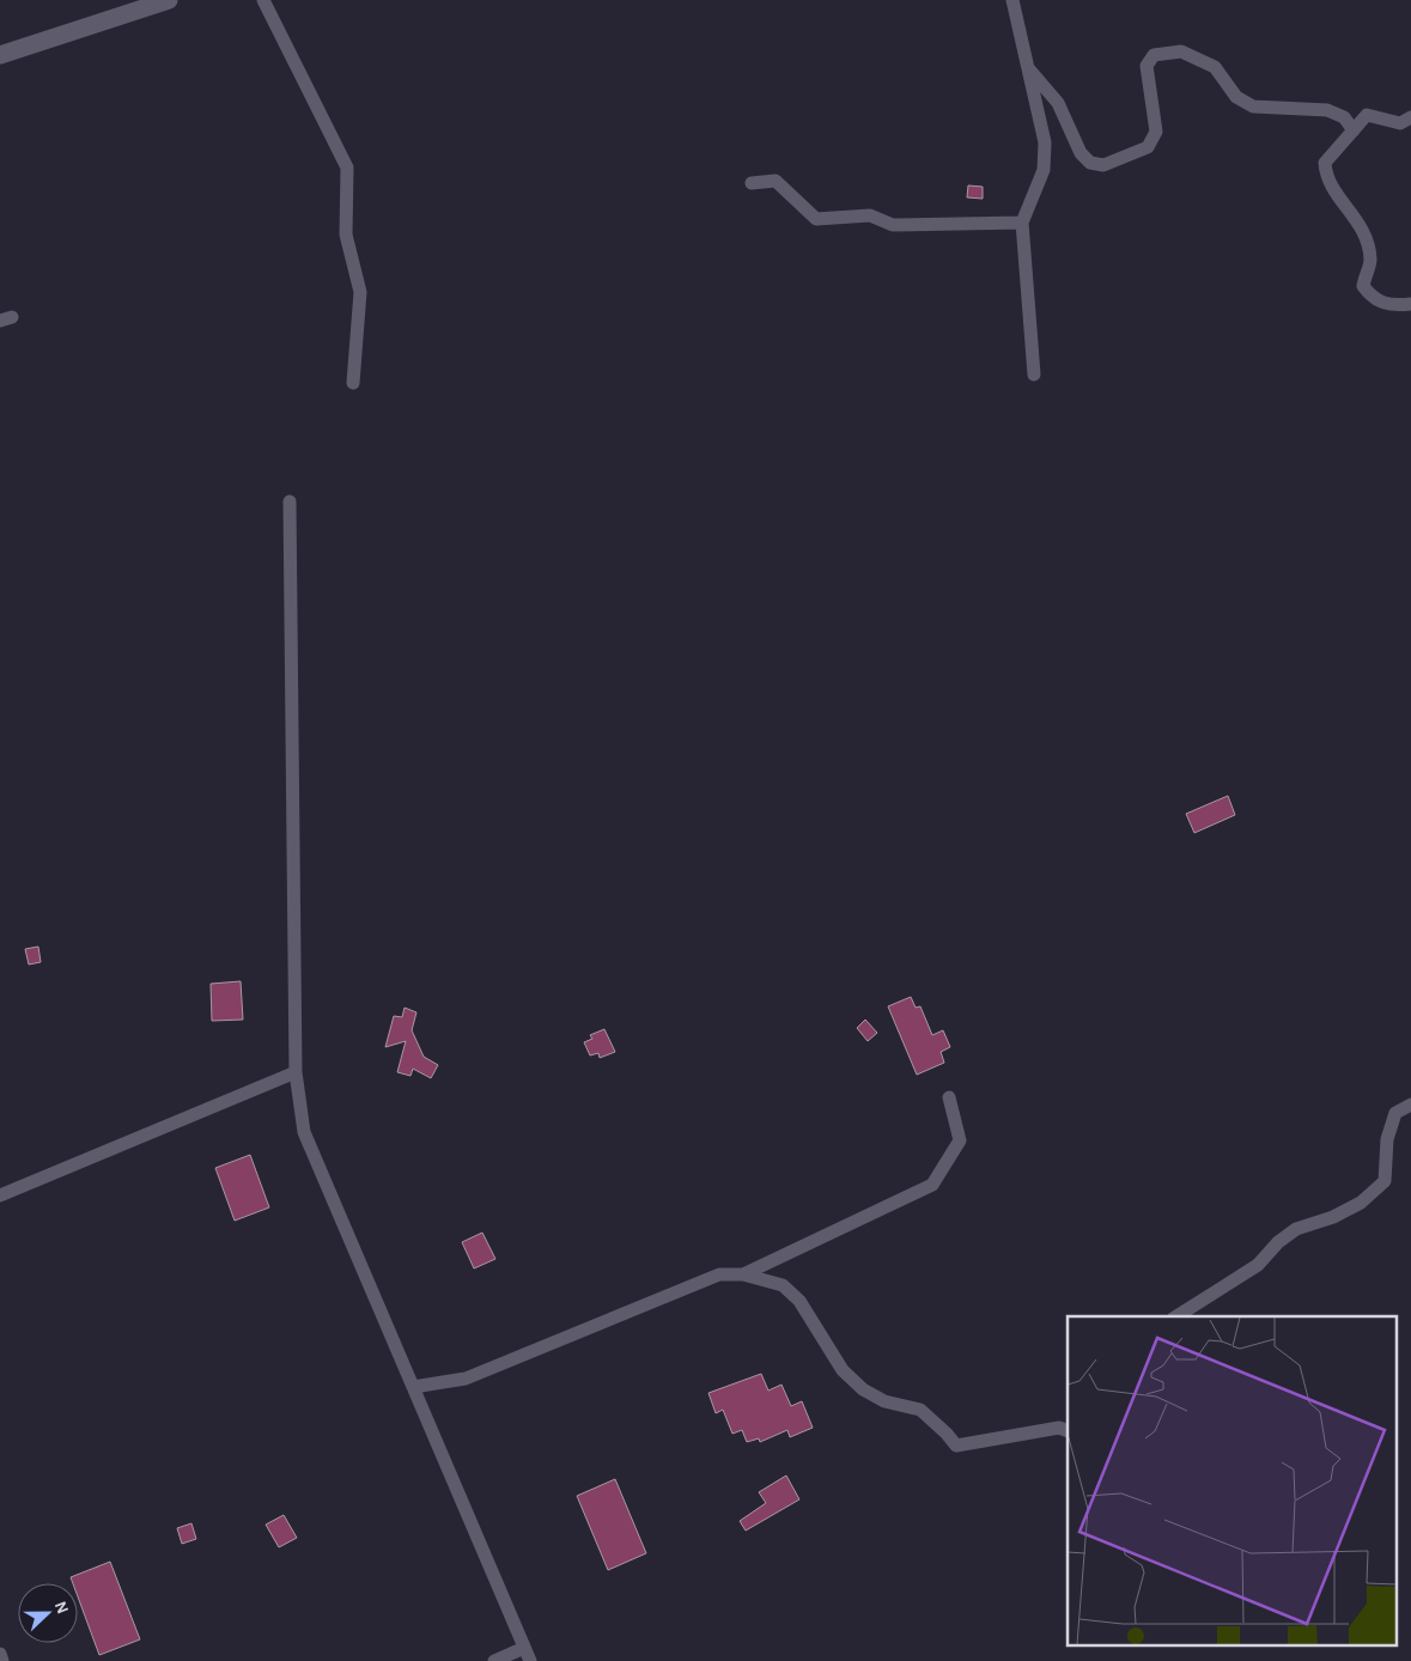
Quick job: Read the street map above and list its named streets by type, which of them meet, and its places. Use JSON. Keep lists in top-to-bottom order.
{
  "north": "right"
}
